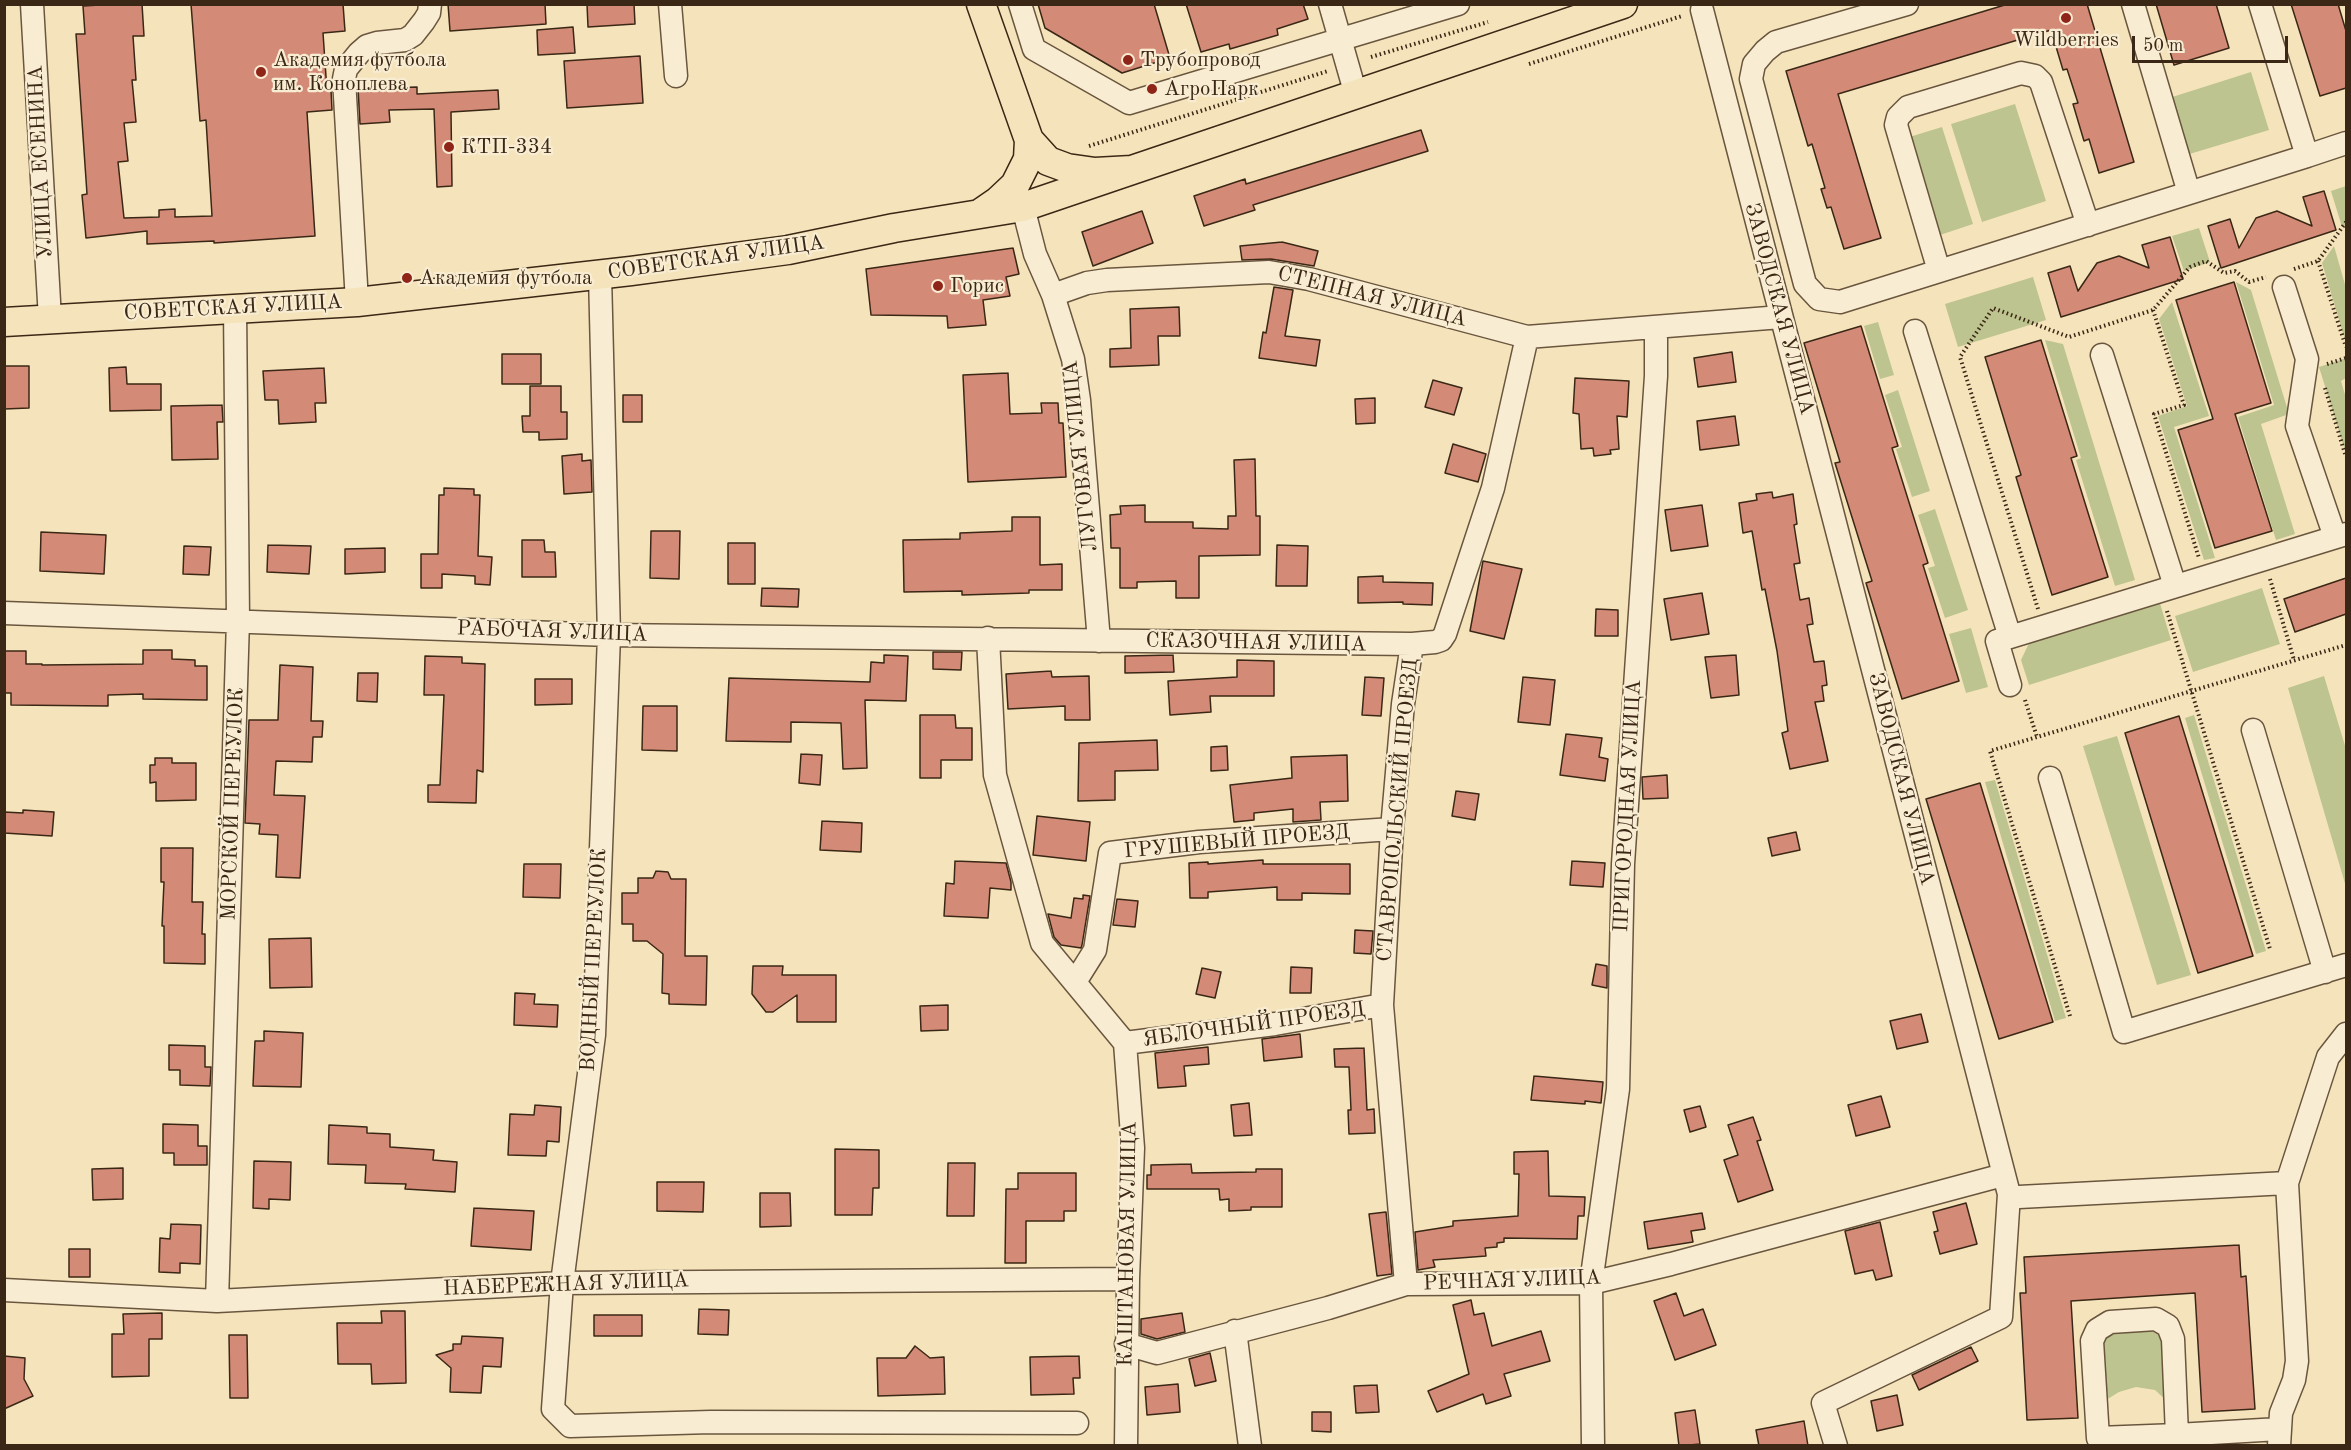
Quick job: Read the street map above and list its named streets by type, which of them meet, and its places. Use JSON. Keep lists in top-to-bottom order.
{
  "streets": {
    "main road": ["СОВЕТСКАЯ УЛИЦА"],
    "street": [
      "УЛИЦА ЕСЕНИНА",
      "СТЕПНАЯ УЛИЦА",
      "ЗАВОДСКАЯ УЛИЦА",
      "ЛУГОВАЯ УЛИЦА",
      "РАБОЧАЯ УЛИЦА",
      "СКАЗОЧНАЯ УЛИЦА",
      "МОРСКОЙ ПЕРЕУЛОК",
      "ПРИГОРОДНАЯ УЛИЦА",
      "СТАВРОПОЛЬСКИЙ ПРОЕЗД",
      "ГРУШЕВЫЙ ПРОЕЗД",
      "ВОДНЫЙ ПЕРЕУЛОК",
      "ЯБЛОЧНЫЙ ПРОЕЗД",
      "КАШТАНОВАЯ УЛИЦА",
      "РЕЧНАЯ УЛИЦА",
      "НАБЕРЕЖНАЯ УЛИЦА"
    ]
  },
  "crossings": [
    ["УЛИЦА ЕСЕНИНА", "СОВЕТСКАЯ УЛИЦА"],
    ["СОВЕТСКАЯ УЛИЦА", "ЛУГОВАЯ УЛИЦА"],
    ["СОВЕТСКАЯ УЛИЦА", "МОРСКОЙ ПЕРЕУЛОК"],
    ["СОВЕТСКАЯ УЛИЦА", "ВОДНЫЙ ПЕРЕУЛОК"],
    ["СТЕПНАЯ УЛИЦА", "ЗАВОДСКАЯ УЛИЦА"],
    ["СТЕПНАЯ УЛИЦА", "ЛУГОВАЯ УЛИЦА"],
    ["СТЕПНАЯ УЛИЦА", "ПРИГОРОДНАЯ УЛИЦА"],
    ["СТЕПНАЯ УЛИЦА", "СТАВРОПОЛЬСКИЙ ПРОЕЗД"],
    ["ЗАВОДСКАЯ УЛИЦА", "РЕЧНАЯ УЛИЦА"],
    ["ЛУГОВАЯ УЛИЦА", "РАБОЧАЯ УЛИЦА"],
    ["ЛУГОВАЯ УЛИЦА", "СКАЗОЧНАЯ УЛИЦА"],
    ["РАБОЧАЯ УЛИЦА", "СКАЗОЧНАЯ УЛИЦА"],
    ["РАБОЧАЯ УЛИЦА", "МОРСКОЙ ПЕРЕУЛОК"],
    ["РАБОЧАЯ УЛИЦА", "ВОДНЫЙ ПЕРЕУЛОК"],
    ["СКАЗОЧНАЯ УЛИЦА", "СТАВРОПОЛЬСКИЙ ПРОЕЗД"],
    ["МОРСКОЙ ПЕРЕУЛОК", "НАБЕРЕЖНАЯ УЛИЦА"],
    ["ПРИГОРОДНАЯ УЛИЦА", "РЕЧНАЯ УЛИЦА"],
    ["СТАВРОПОЛЬСКИЙ ПРОЕЗД", "ГРУШЕВЫЙ ПРОЕЗД"],
    ["СТАВРОПОЛЬСКИЙ ПРОЕЗД", "ЯБЛОЧНЫЙ ПРОЕЗД"],
    ["СТАВРОПОЛЬСКИЙ ПРОЕЗД", "РЕЧНАЯ УЛИЦА"],
    ["ВОДНЫЙ ПЕРЕУЛОК", "НАБЕРЕЖНАЯ УЛИЦА"],
    ["ЯБЛОЧНЫЙ ПРОЕЗД", "КАШТАНОВАЯ УЛИЦА"],
    ["КАШТАНОВАЯ УЛИЦА", "РЕЧНАЯ УЛИЦА"],
    ["КАШТАНОВАЯ УЛИЦА", "НАБЕРЕЖНАЯ УЛИЦА"]
  ],
  "places": [
    "Wildberries",
    "Трубопровод",
    "Академия футбола им. Коноплева",
    "АгроПарк",
    "КТП-334",
    "Академия футбола",
    "Горис"
  ],
  "scale_bar": "50 m"
}
